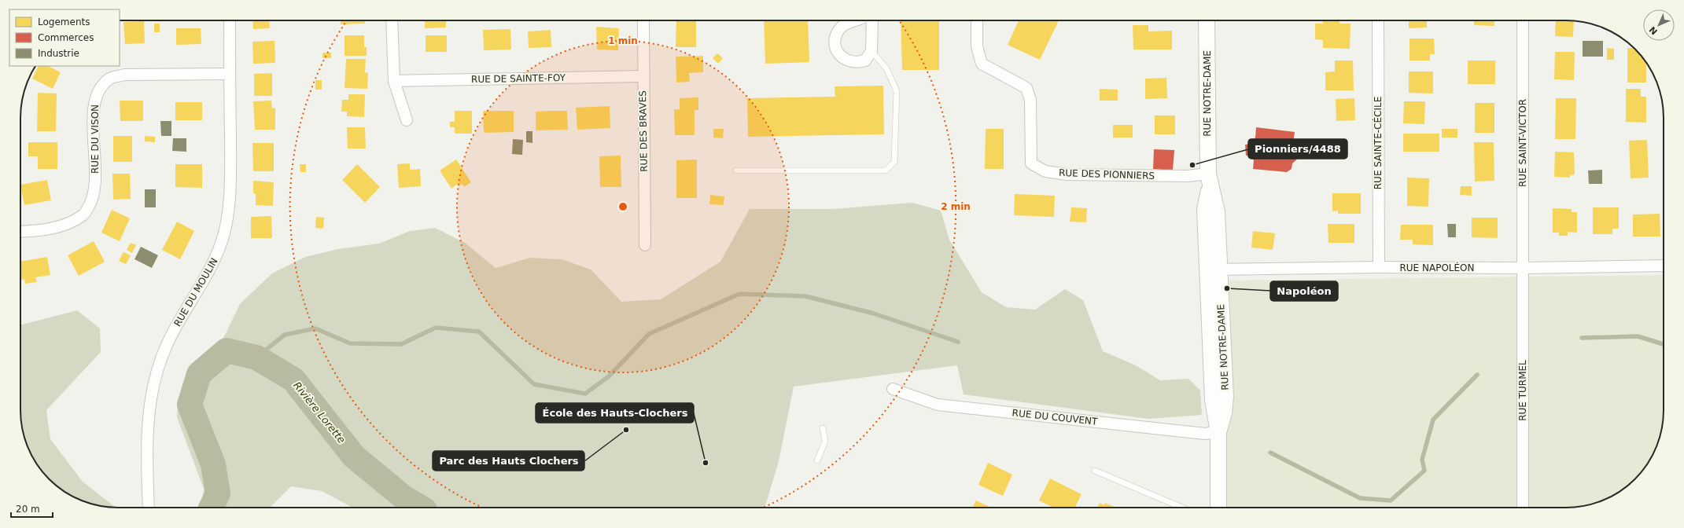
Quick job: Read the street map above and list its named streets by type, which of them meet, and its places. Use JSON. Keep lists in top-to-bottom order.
{
  "streets": {
    "street": [
      "RUE DE SAINTE-FOY",
      "RUE NOTRE-DAME",
      "RUE DES BRAVES",
      "RUE DU VISON",
      "RUE SAINTE-CÉCILE",
      "RUE SAINT-VICTOR",
      "RUE DES PIONNIERS",
      "RUE NAPOLÉON",
      "RUE DU MOULIN",
      "RUE TURMEL",
      "RUE DU COUVENT"
    ]
  },
  "crossings": [
    ["RUE DE SAINTE-FOY", "RUE DES BRAVES"],
    ["RUE NOTRE-DAME", "RUE DES PIONNIERS"],
    ["RUE NOTRE-DAME", "RUE NAPOLÉON"],
    ["RUE NOTRE-DAME", "RUE DU COUVENT"],
    ["RUE DU VISON", "RUE DU MOULIN"],
    ["RUE SAINTE-CÉCILE", "RUE NAPOLÉON"],
    ["RUE SAINT-VICTOR", "RUE NAPOLÉON"],
    ["RUE SAINT-VICTOR", "RUE TURMEL"],
    ["RUE NAPOLÉON", "RUE TURMEL"]
  ],
  "water": ["Rivière Lorette"],
  "places": [
    "Pionniers/4488",
    "Napoléon",
    "Parc des Hauts Clochers",
    "École des Hauts-Clochers"
  ],
  "legend": ["Logements", "Commerces", "Industrie"],
  "scale_bar": "20 m",
  "north": "bottom left",
  "rings": ["1 min", "2 min"]
}
